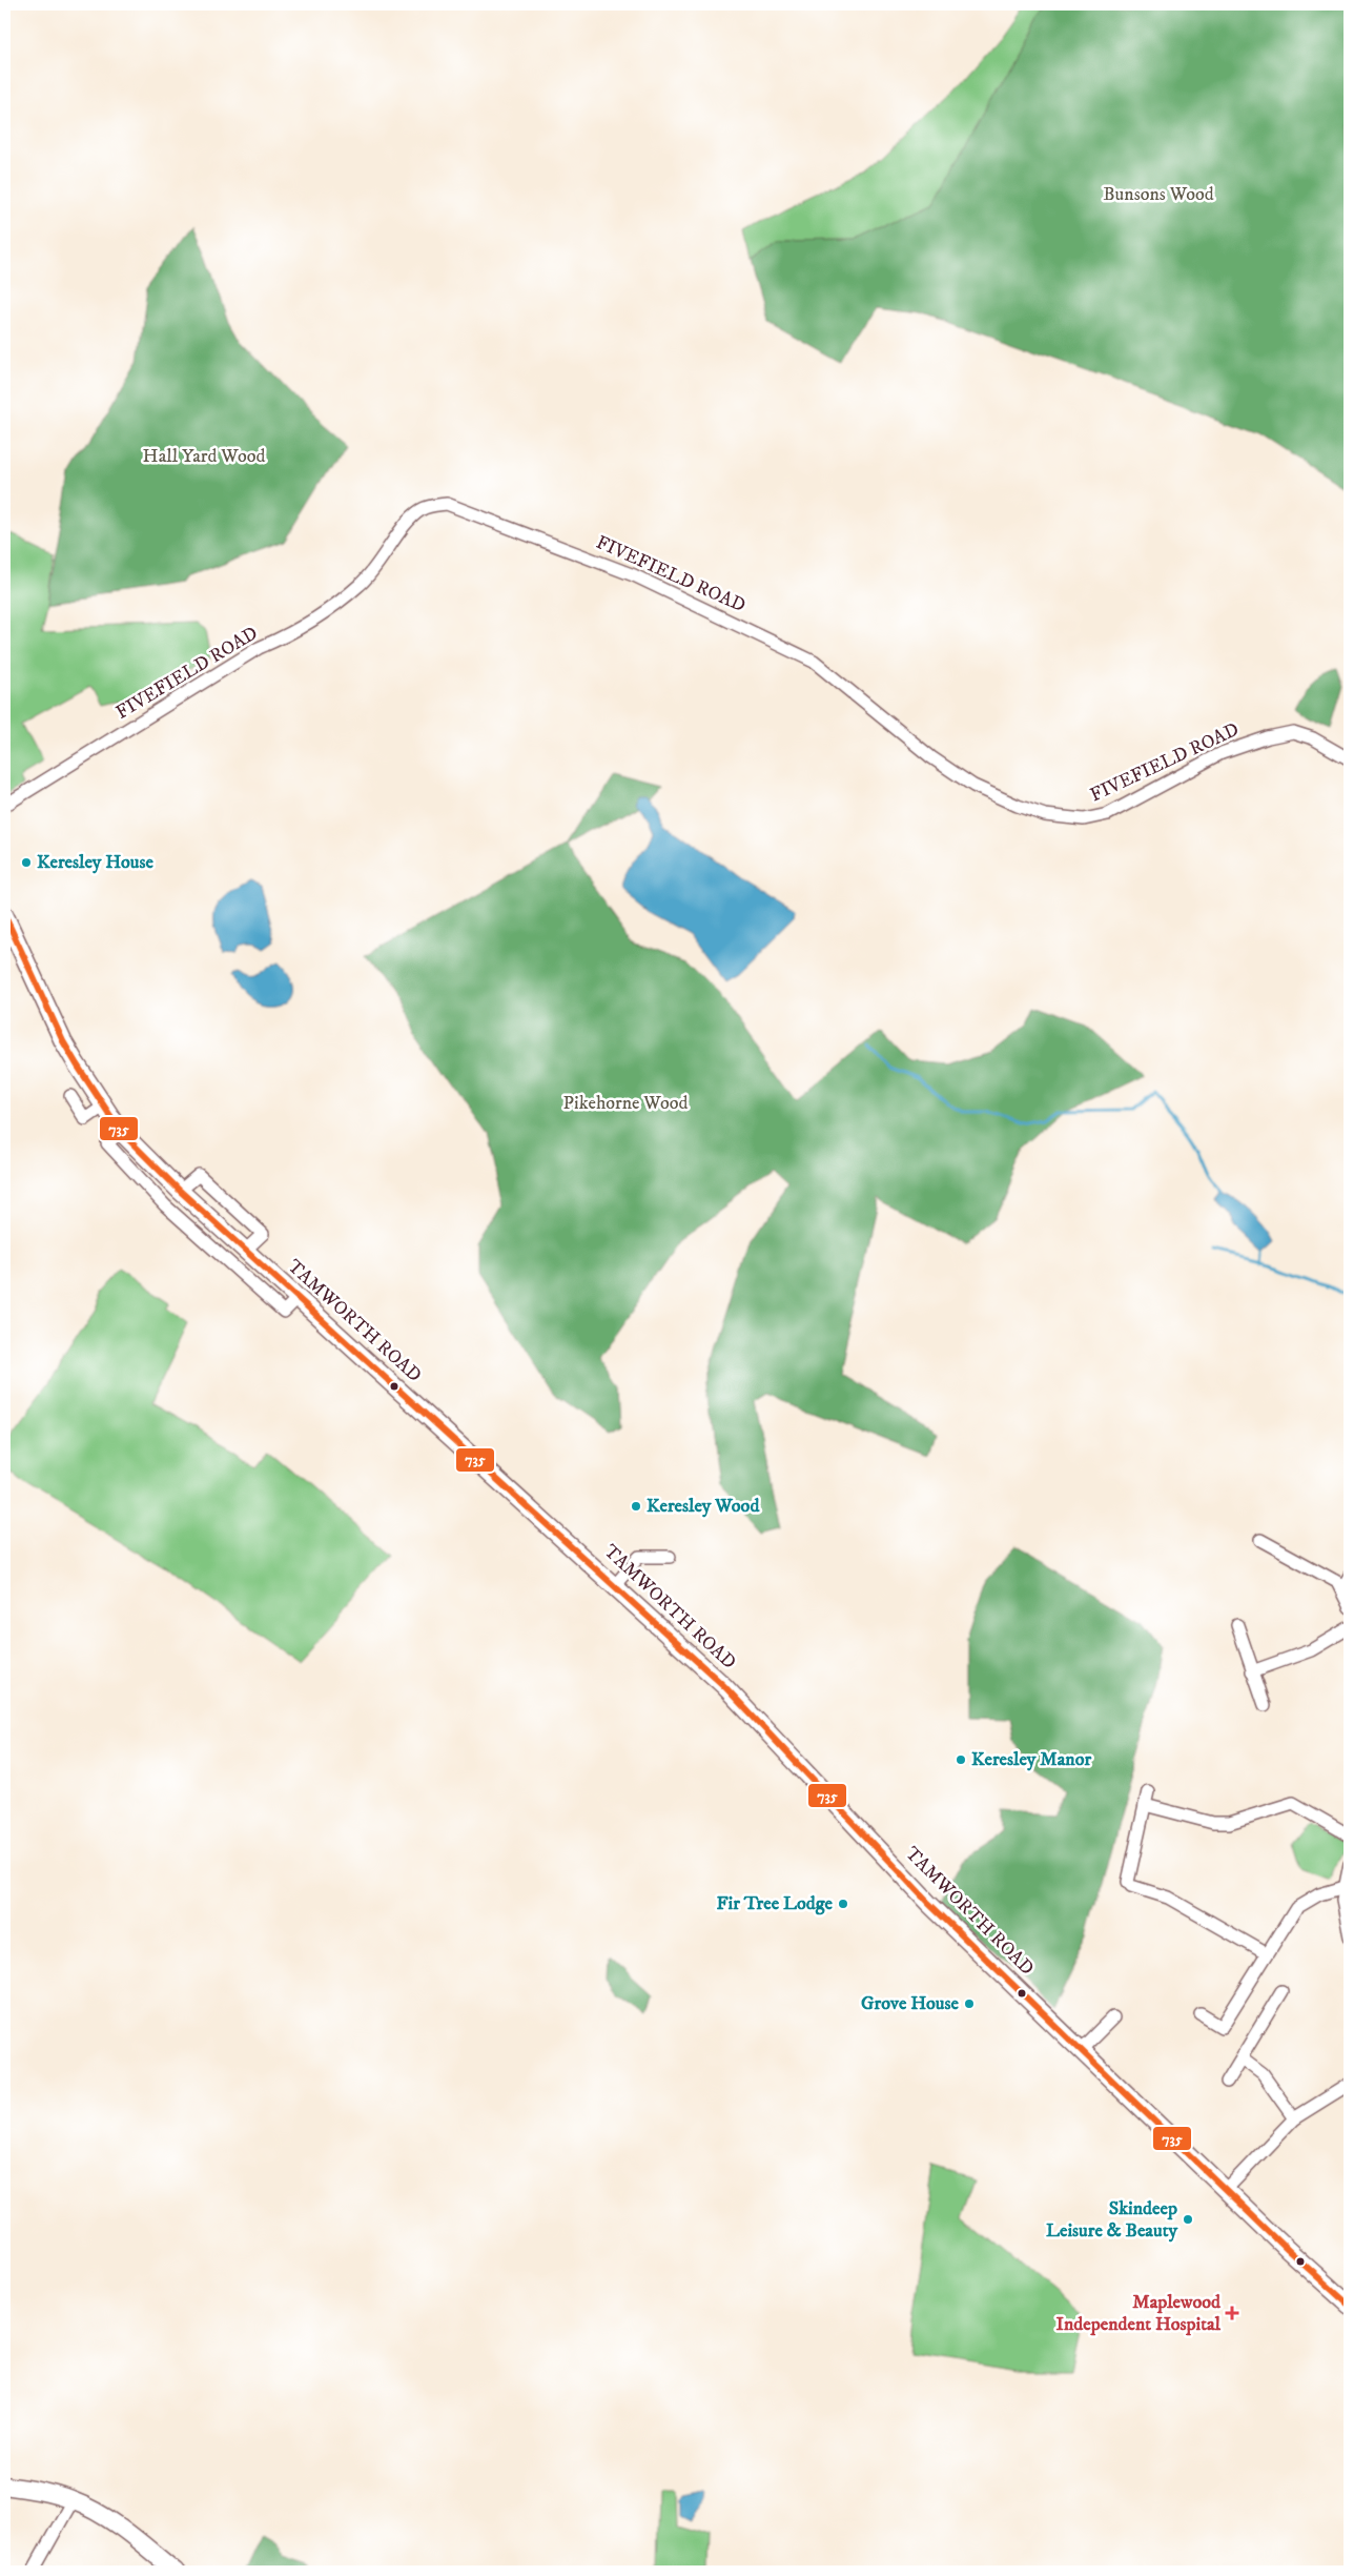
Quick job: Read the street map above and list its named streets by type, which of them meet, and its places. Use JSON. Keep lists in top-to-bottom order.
{
  "streets": {
    "main road": ["TAMWORTH ROAD"],
    "street": ["FIVEFIELD ROAD"]
  },
  "parks": ["Bunsons Wood", "Hall Yard Wood", "Pikehorne Wood"],
  "places": {
    "other": [
      "Keresley House",
      "Keresley Wood",
      "Keresley Manor",
      "Fir Tree Lodge",
      "Grove House",
      "Skindeep Leisure & Beauty"
    ],
    "health": ["Maplewood Independent Hospital"]
  },
  "lines": ["transit line 735"]
}
